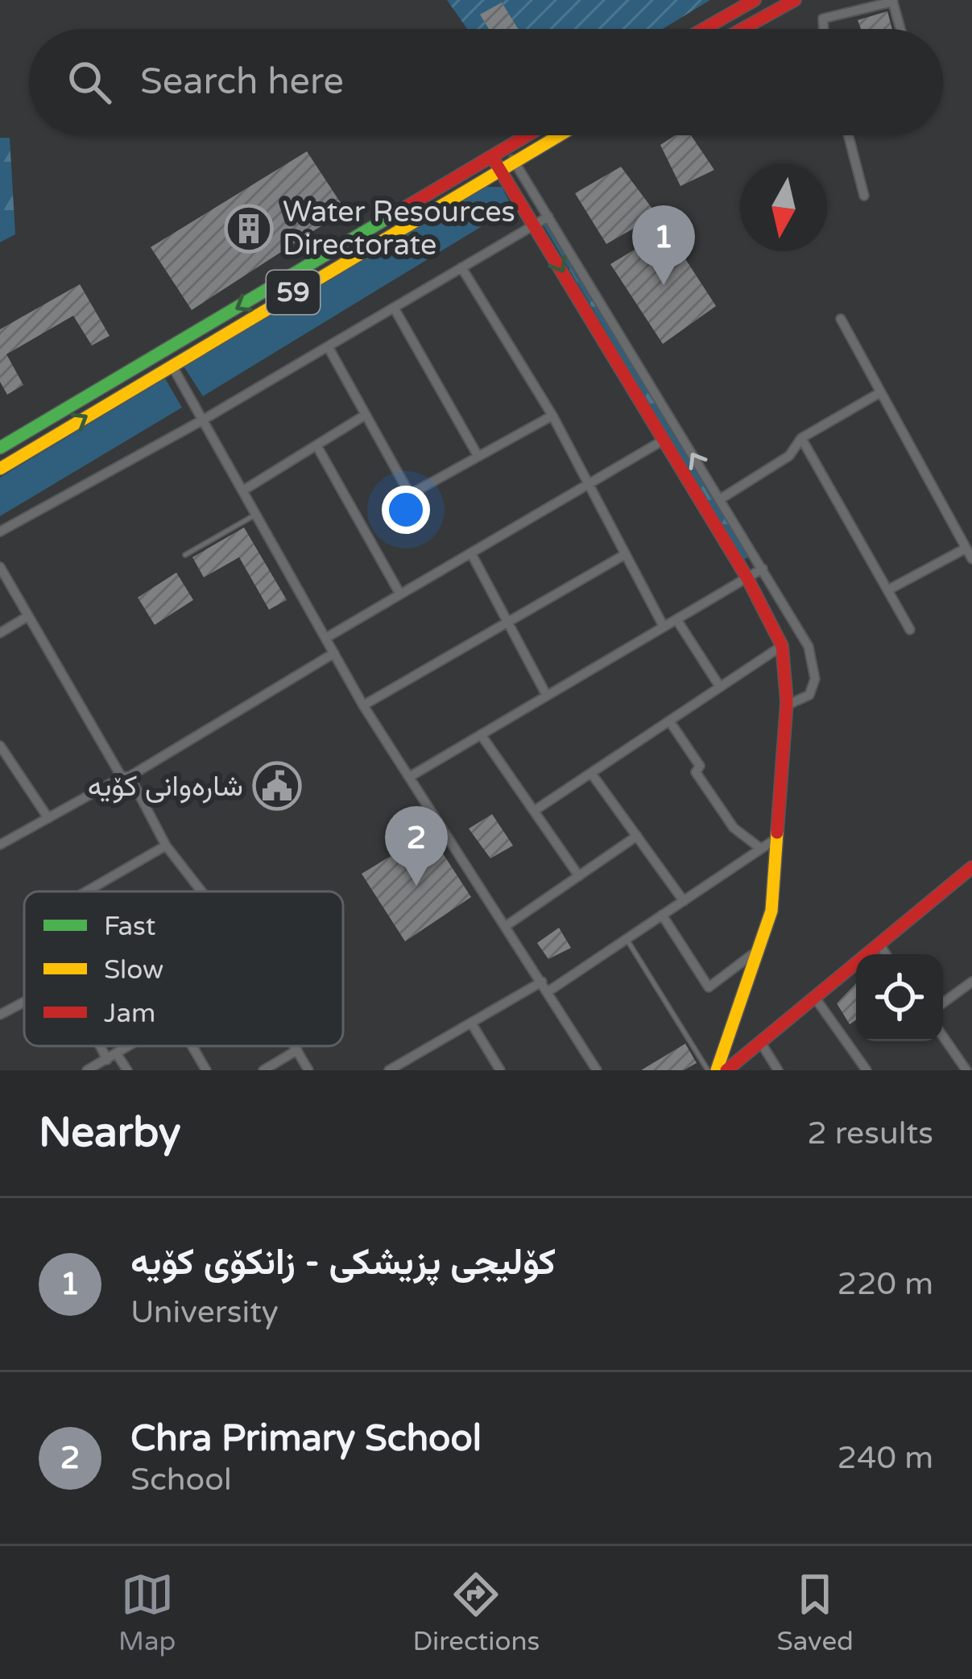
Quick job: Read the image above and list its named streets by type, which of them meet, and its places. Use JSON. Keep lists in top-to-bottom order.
{
  "streets": {
    "main road": ["59"]
  },
  "places": {
    "building": ["Water Resources Directorate"],
    "public building": ["شارەوانی کۆیە"]
  },
  "legend": ["Fast", "Slow", "Jam"],
  "north": "bottom",
  "page": {
    "search": "Search here",
    "pins": ["1", "2"],
    "heading": ["Nearby", "2 results"],
    "list": [
      {
        "mark": "1",
        "name": "کۆلیجی پزیشکی - زانکۆی کۆیە",
        "note": "University",
        "value": "220 m"
      },
      {
        "mark": "2",
        "name": "Chra Primary School",
        "note": "School",
        "value": "240 m"
      }
    ],
    "nav": ["Map", "Directions", "Saved"]
  }
}
